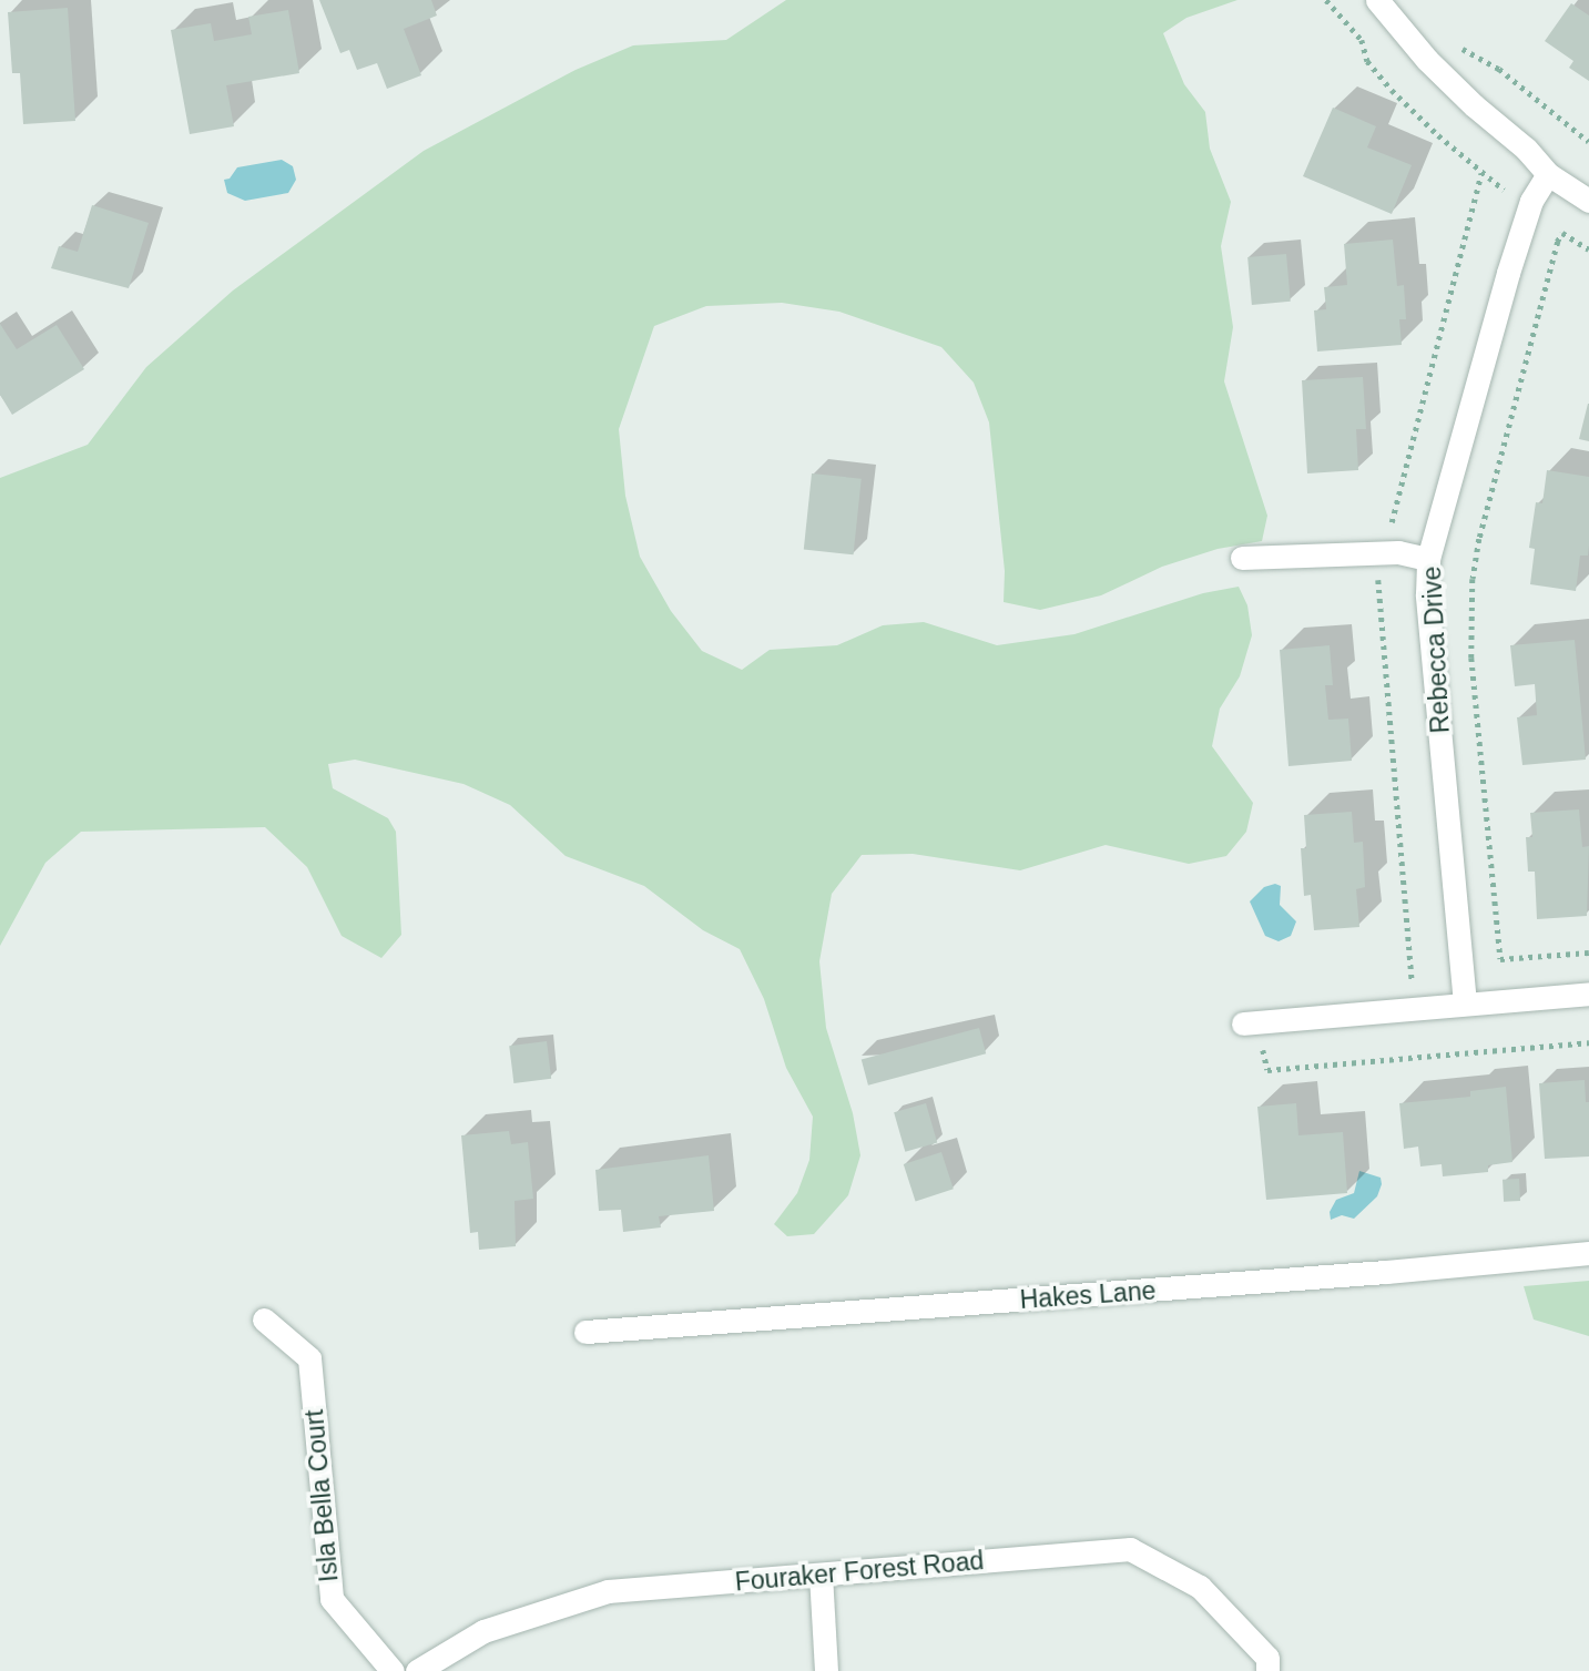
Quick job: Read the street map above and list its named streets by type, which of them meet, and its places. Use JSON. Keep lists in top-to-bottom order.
{
  "streets": {
    "street": [
      "Rebecca Drive",
      "Hakes Lane",
      "Isla Bella Court",
      "Fouraker Forest Road"
    ]
  }
}
